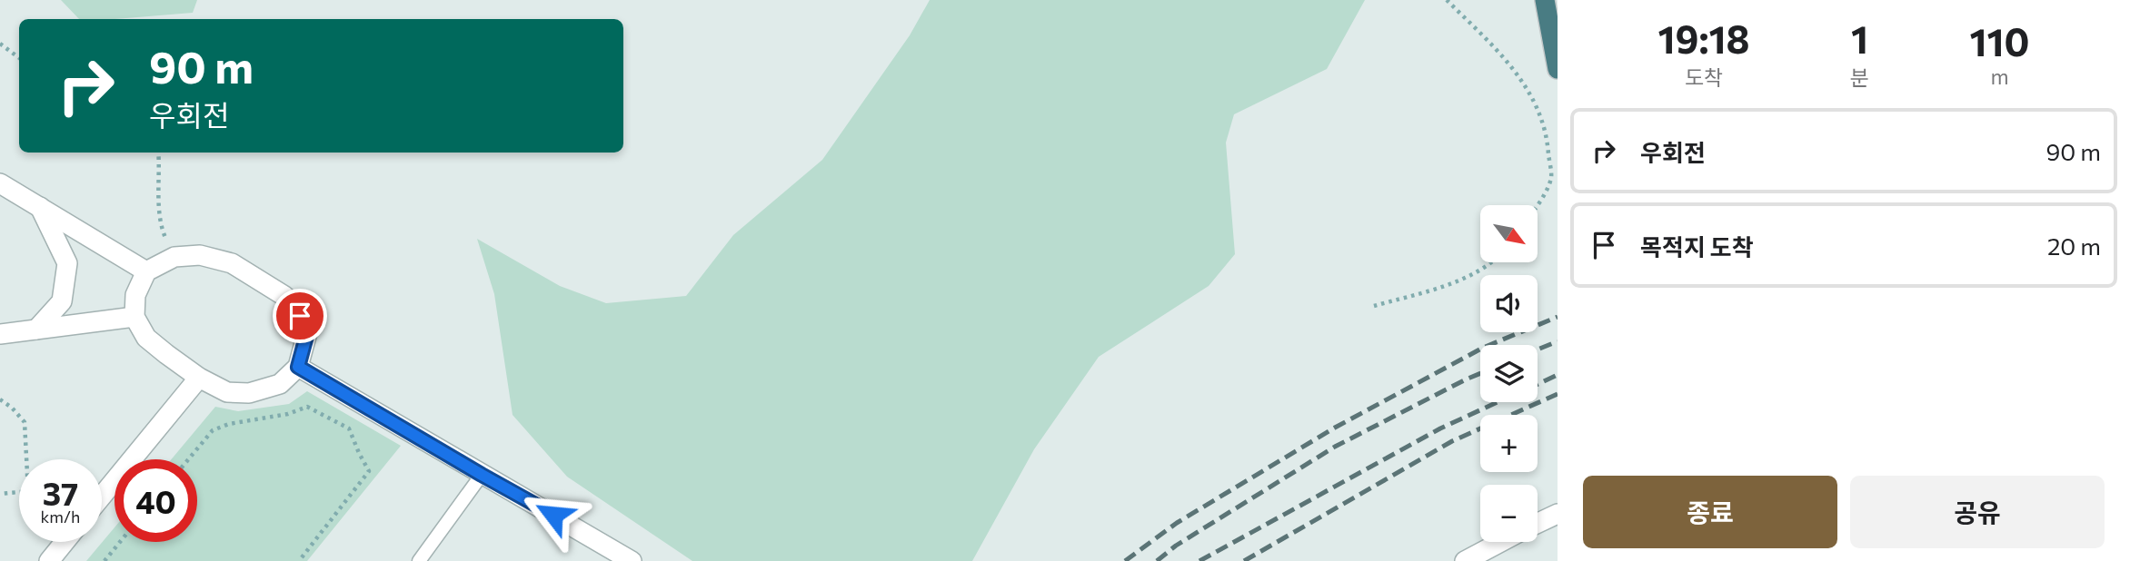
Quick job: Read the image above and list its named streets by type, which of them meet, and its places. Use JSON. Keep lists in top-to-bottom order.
{
  "north": "bottom right",
  "page": {
    "eta": [
      "19:18",
      "도착",
      "1",
      "분",
      "110",
      "m"
    ],
    "turn": ["90 m", "우회전"],
    "list": [
      {
        "name": "우회전",
        "value": "90 m"
      },
      {
        "name": "목적지 도착",
        "value": "20 m"
      }
    ],
    "map_buttons": ["+", "−"],
    "speed": "37 km/h",
    "limit": "40",
    "buttons": ["종료", "공유"]
  }
}
